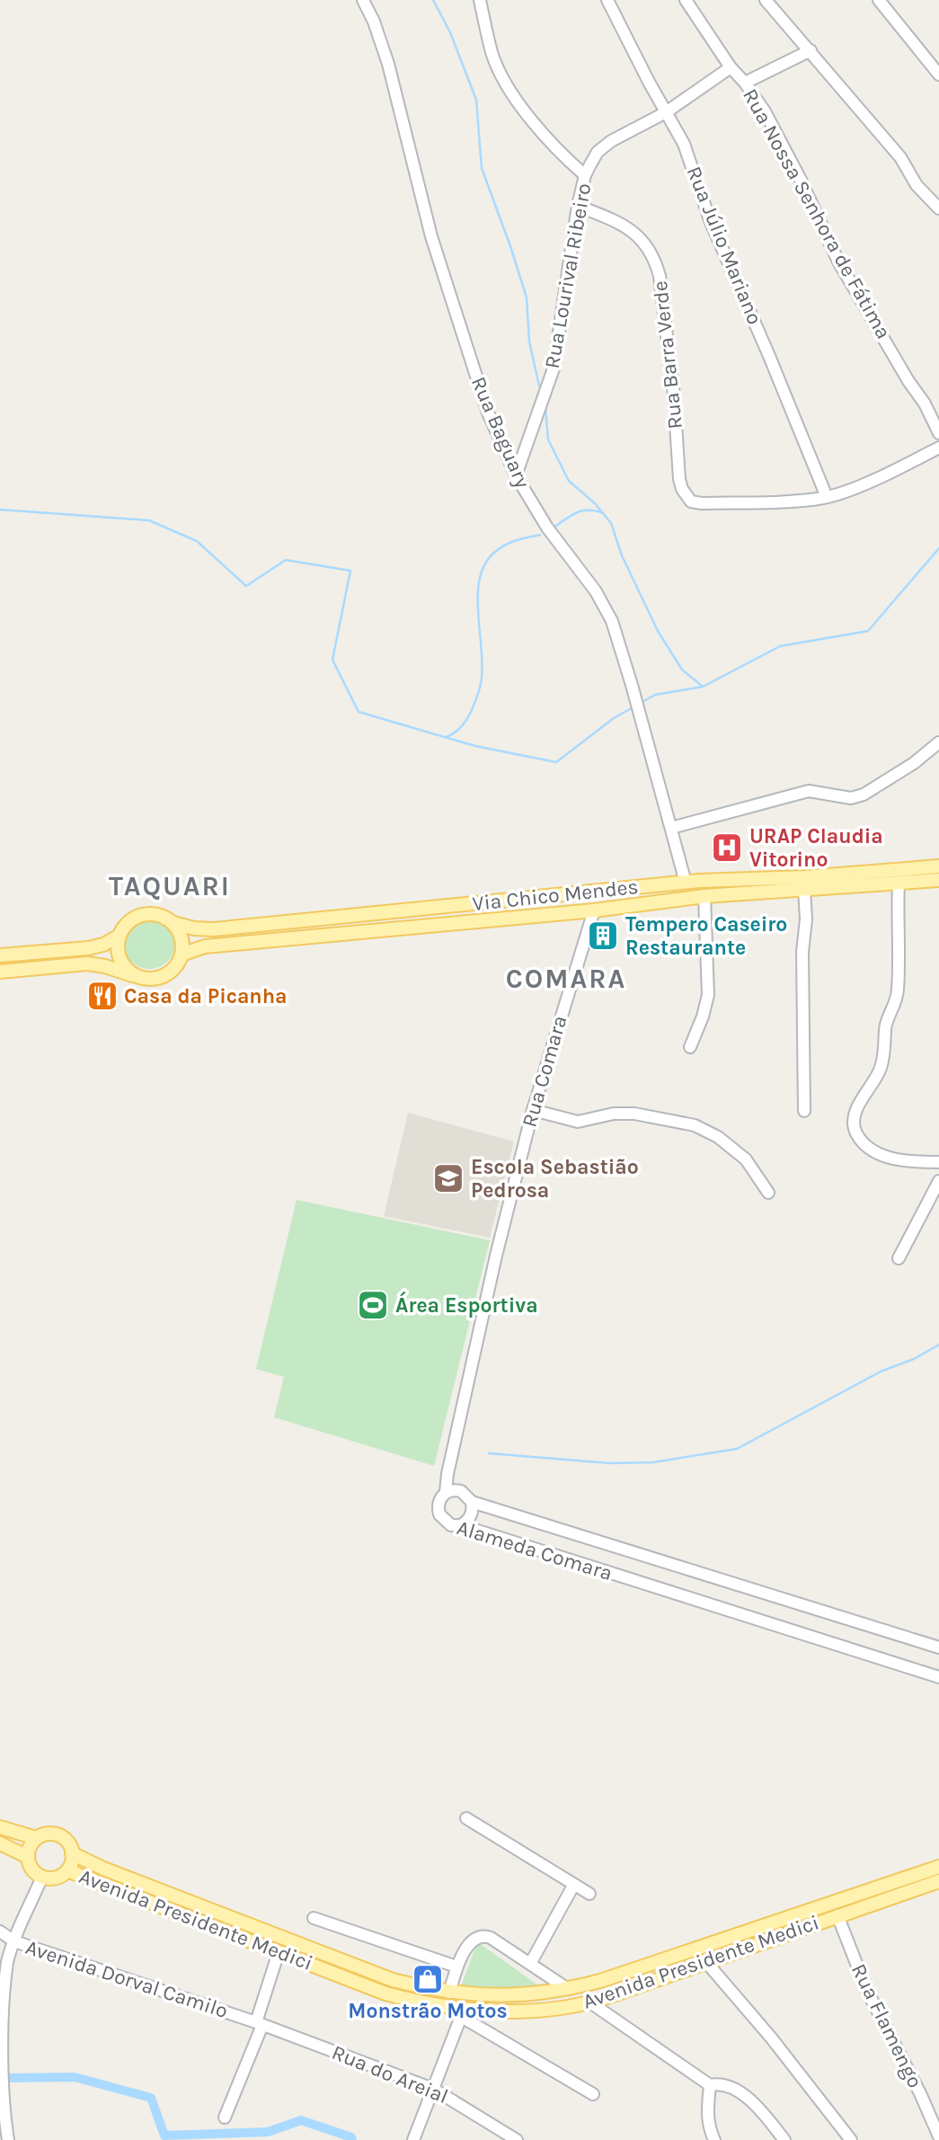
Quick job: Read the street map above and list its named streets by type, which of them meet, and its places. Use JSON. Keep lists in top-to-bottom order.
{
  "streets": {
    "main road": ["Via Chico Mendes", "Avenida Presidente Medici"],
    "street": [
      "Rua Nossa Senhora de Fátima",
      "Rua Júlio Mariano",
      "Rua Lourival Ribeiro",
      "Rua Barra Verde",
      "Rua Baguary",
      "Rua Comara",
      "Alameda Comara",
      "Avenida Dorval Camilo",
      "Rua Flamengo",
      "Rua do Areial"
    ]
  },
  "crossings": [
    ["Rua Nossa Senhora de Fátima", "Rua Lourival Ribeiro"],
    ["Rua Júlio Mariano", "Rua Lourival Ribeiro"],
    ["Rua Júlio Mariano", "Rua Barra Verde"],
    ["Rua Lourival Ribeiro", "Rua Barra Verde"],
    ["Rua Lourival Ribeiro", "Rua Baguary"],
    ["Rua Baguary", "Via Chico Mendes"],
    ["Via Chico Mendes", "Rua Comara"],
    ["Rua Comara", "Alameda Comara"],
    ["Avenida Presidente Medici", "Rua Flamengo"],
    ["Avenida Dorval Camilo", "Rua do Areial"]
  ],
  "districts": ["TAQUARI", "COMARA"],
  "places": {
    "hospital": ["URAP Claudia Vitorino"],
    "building": ["Tempero Caseiro Restaurante"],
    "restaurant": ["Casa da Picanha"],
    "school or university": ["Escola Sebastião Pedrosa"],
    "sports": ["Área Esportiva"],
    "shop": ["Monstrão Motos"]
  }
}
